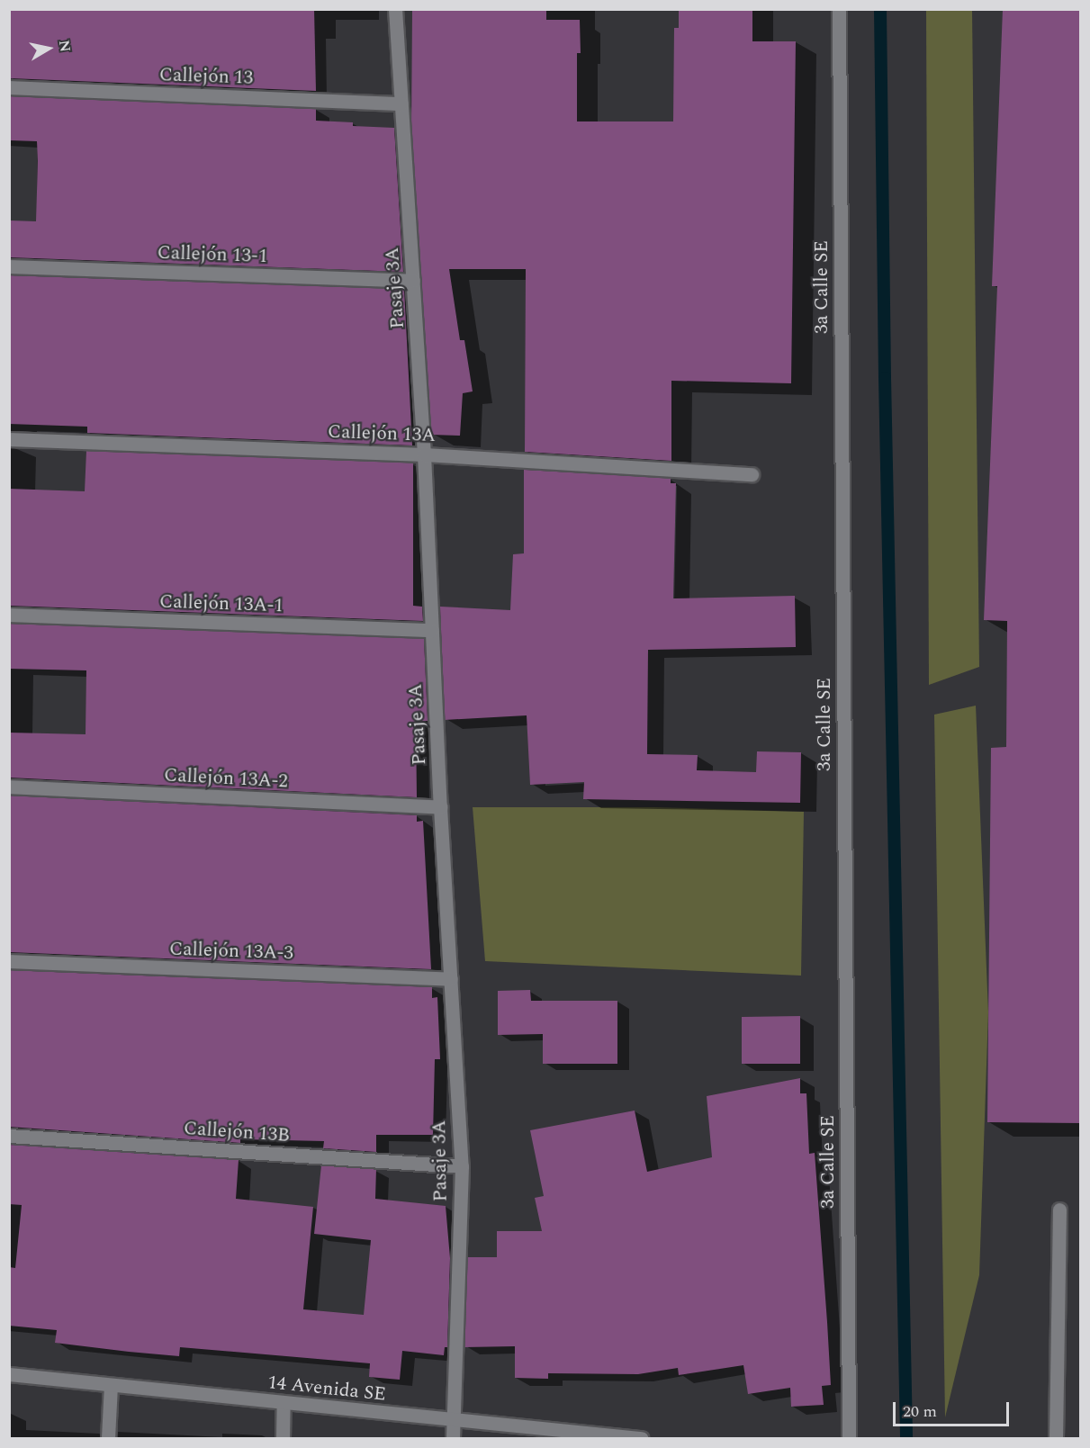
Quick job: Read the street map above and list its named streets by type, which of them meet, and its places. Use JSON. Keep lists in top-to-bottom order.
{
  "streets": {
    "street": [
      "Callejón 13",
      "Callejón 13-1",
      "3a Calle SE",
      "Pasaje 3A",
      "Callejón 13A",
      "Callejón 13A-1",
      "Callejón 13A-2",
      "Callejón 13A-3",
      "Callejón 13B",
      "14 Avenida SE"
    ]
  },
  "crossings": [
    ["Callejón 13", "Pasaje 3A"],
    ["Callejón 13-1", "Pasaje 3A"],
    ["Pasaje 3A", "Callejón 13A"],
    ["Pasaje 3A", "Callejón 13A-1"],
    ["Pasaje 3A", "Callejón 13A-2"],
    ["Pasaje 3A", "Callejón 13A-3"],
    ["Pasaje 3A", "Callejón 13B"],
    ["Pasaje 3A", "14 Avenida SE"]
  ],
  "scale_bar": "20 m",
  "north": "right"
}
